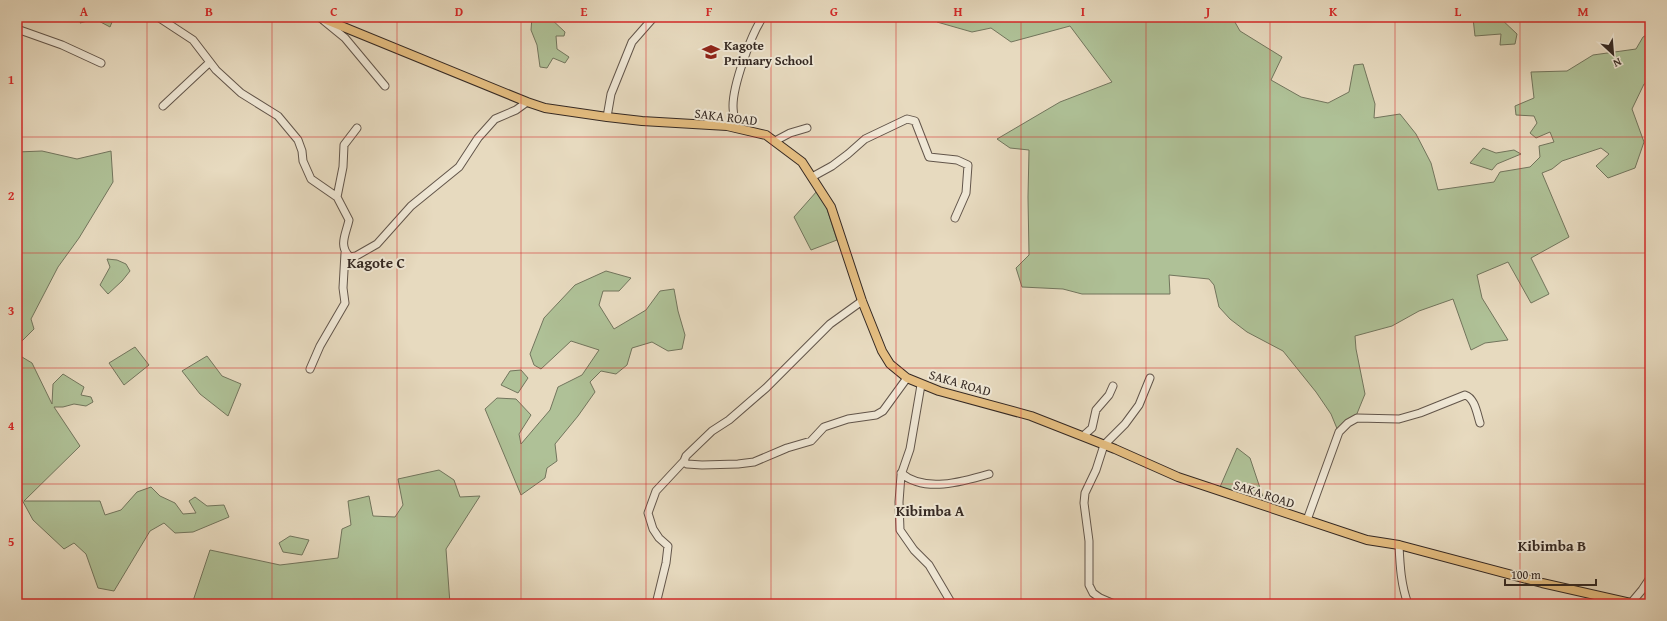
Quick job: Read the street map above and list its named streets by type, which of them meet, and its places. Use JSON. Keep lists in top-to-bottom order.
{
  "streets": {
    "main road": ["SAKA ROAD"]
  },
  "districts": ["Kagote C", "Kibimba A", "Kibimba B"],
  "places": {
    "school or university": ["Kagote Primary School"]
  },
  "scale_bar": "100 m",
  "north": "bottom right",
  "grid": {
    "columns": [
      "A",
      "B",
      "C",
      "D",
      "E",
      "F",
      "G",
      "H",
      "I",
      "J",
      "K",
      "L",
      "M"
    ],
    "rows": [
      "1",
      "2",
      "3",
      "4",
      "5"
    ]
  }
}
